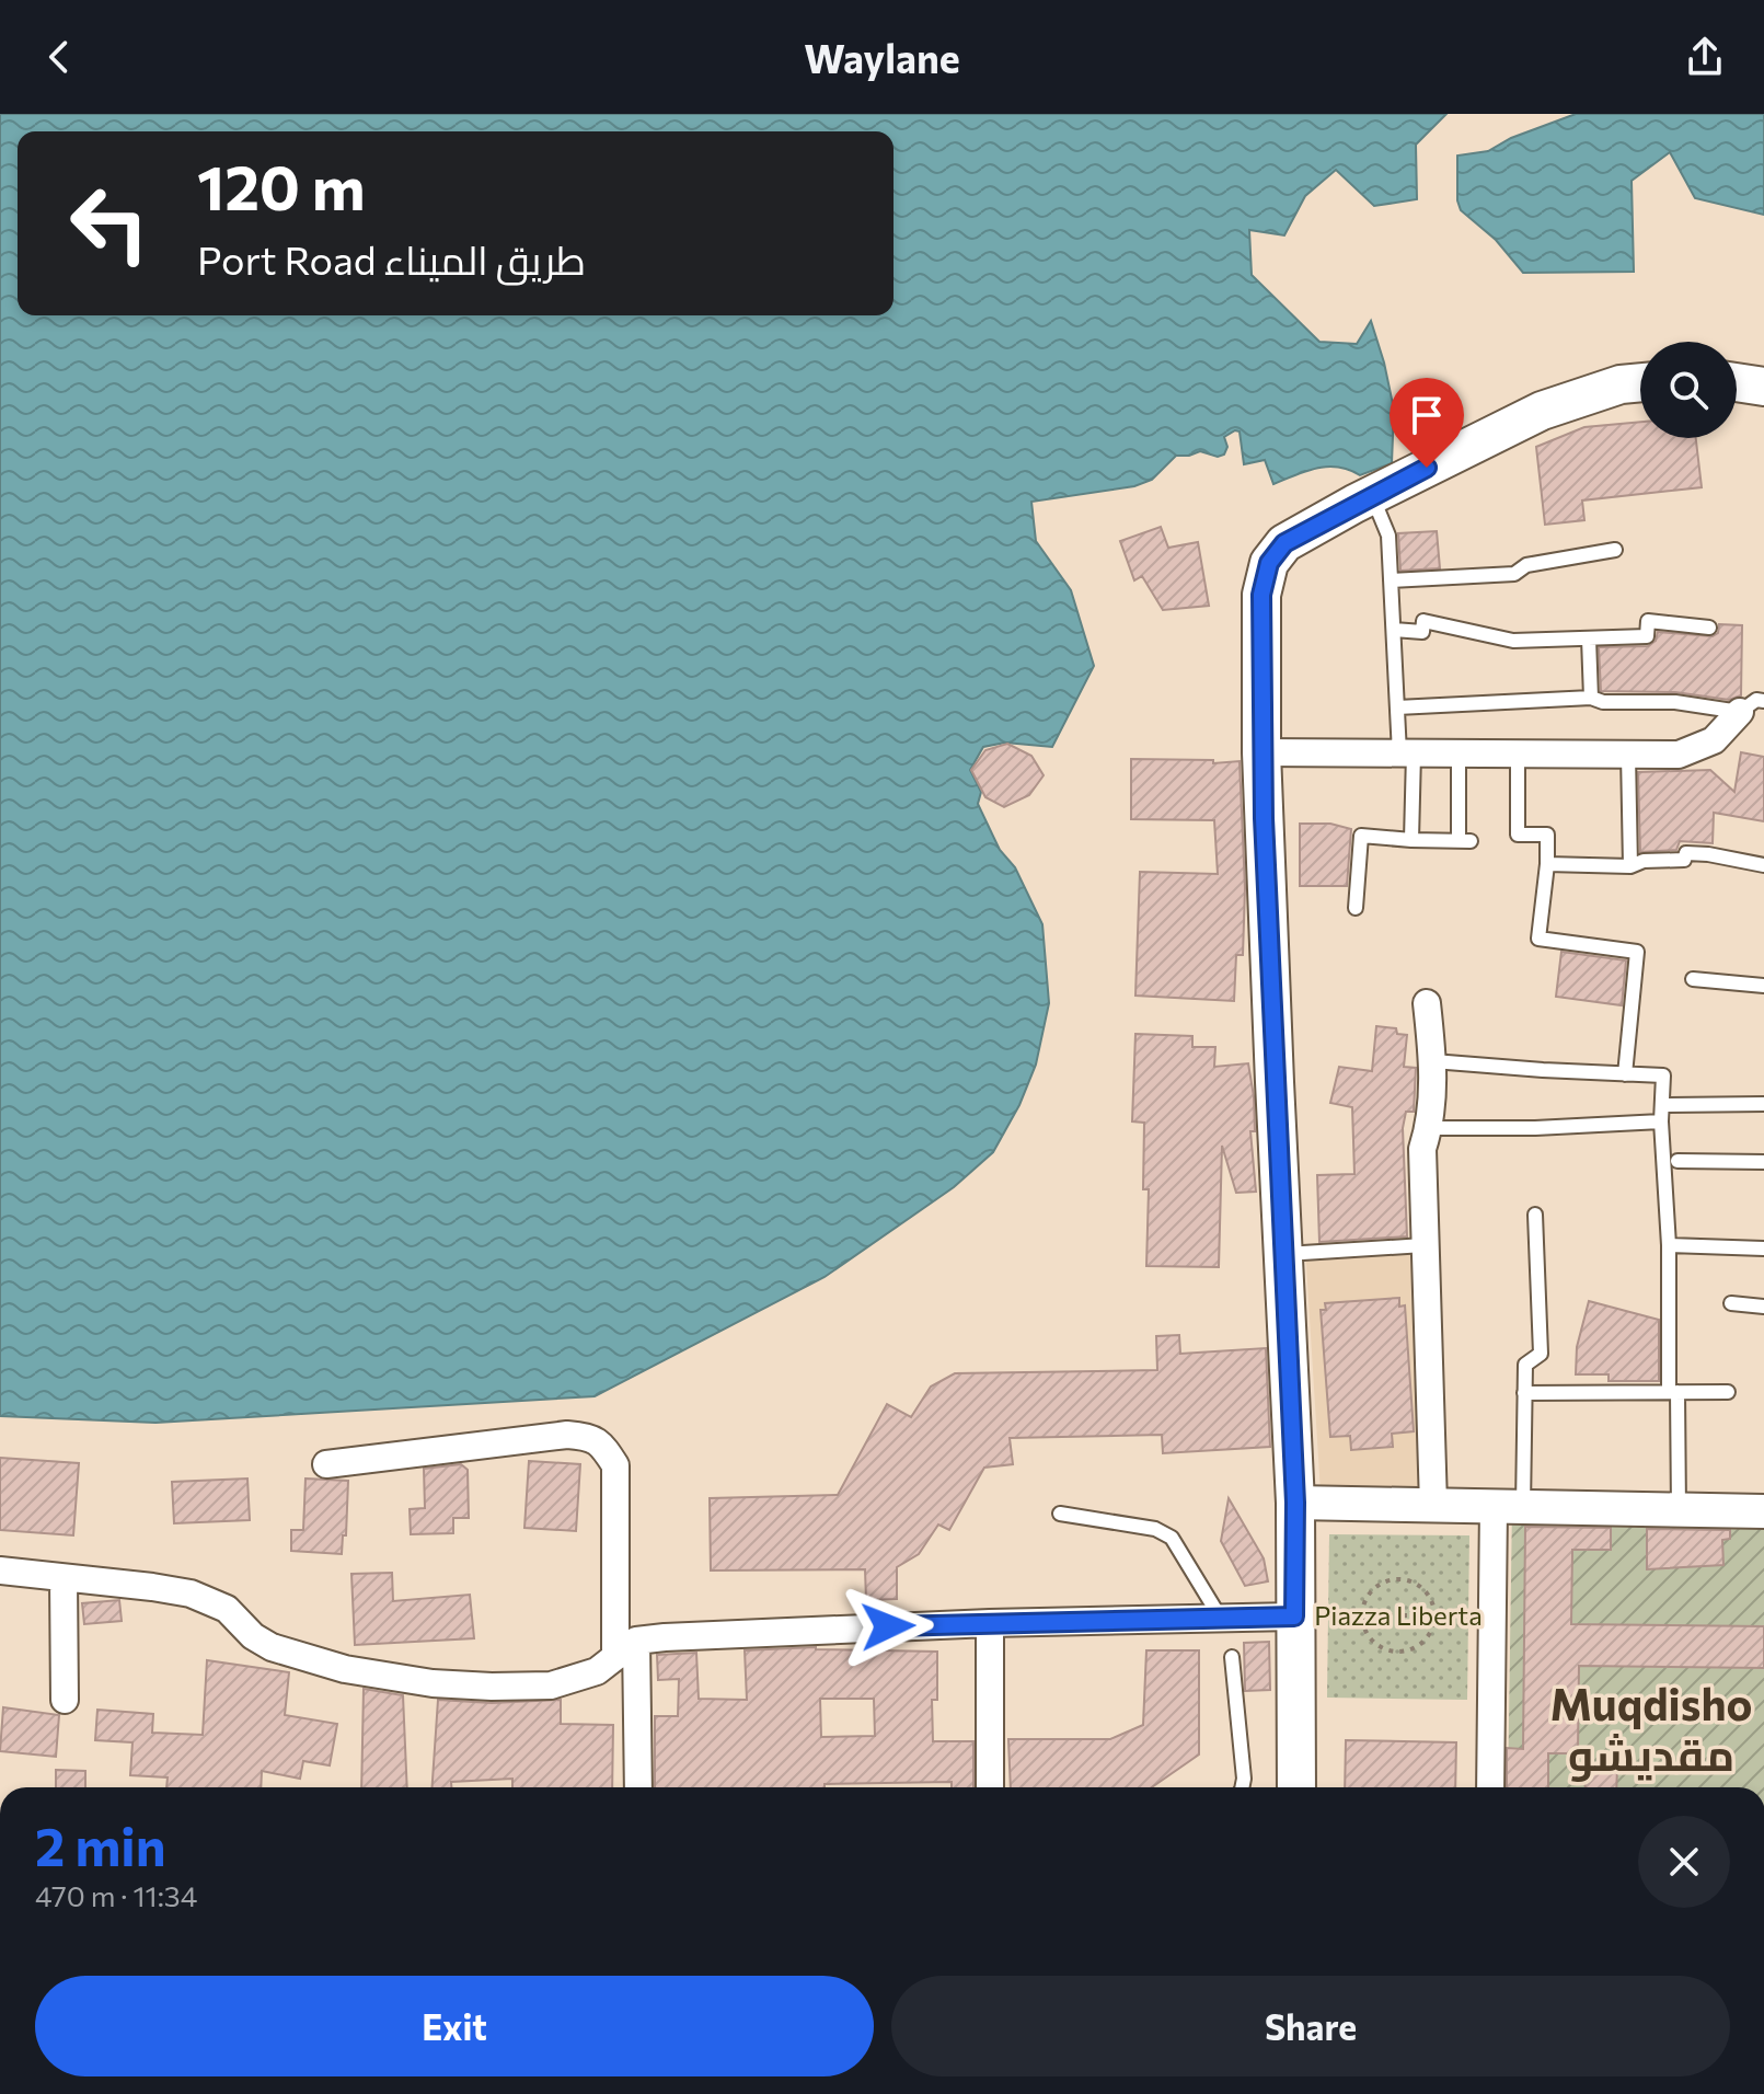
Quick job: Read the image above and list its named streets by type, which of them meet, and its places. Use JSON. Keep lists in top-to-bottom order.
{
  "districts": ["Muqdisho مقديشو"],
  "parks": ["Piazza Liberta"],
  "page": {
    "header": "Waylane",
    "turn": ["120 m", "Port Road طريق الميناء"],
    "heading": ["2 min", "470 m · 11:34"],
    "buttons": ["Exit", "Share"]
  }
}
